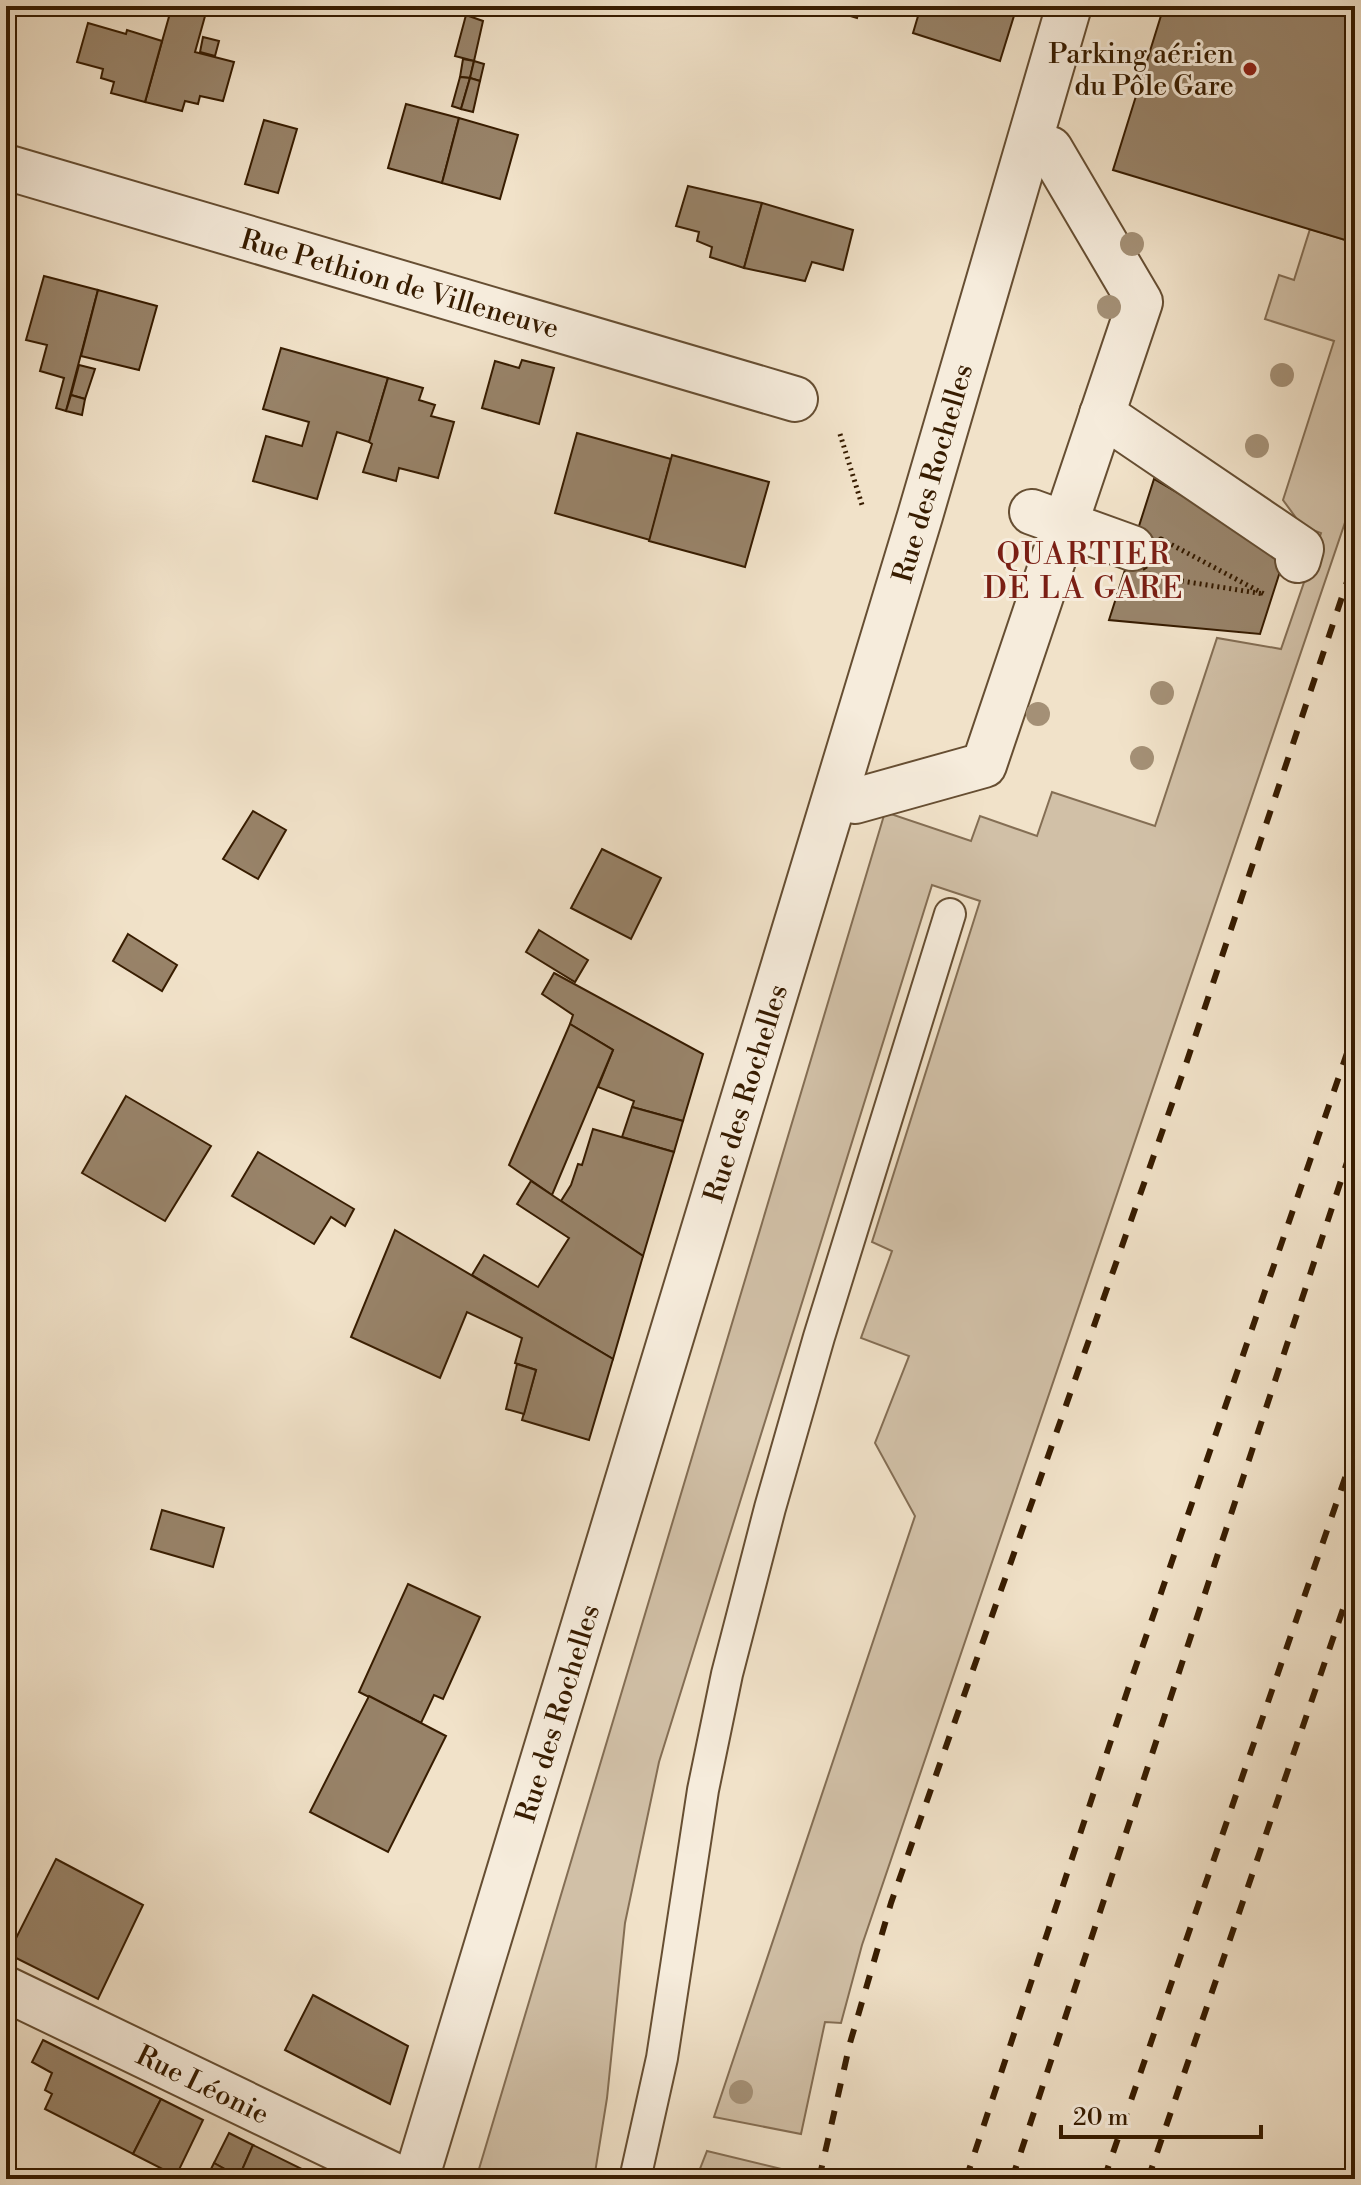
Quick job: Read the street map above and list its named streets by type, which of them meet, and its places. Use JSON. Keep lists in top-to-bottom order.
{
  "streets": {
    "street": ["Rue Pethion de Villeneuve", "Rue des Rochelles", "Rue Léonie"]
  },
  "districts": ["QUARTIER DE LA GARE"],
  "places": ["Parking aérien du Pôle Gare"],
  "scale_bar": "20 m"
}
